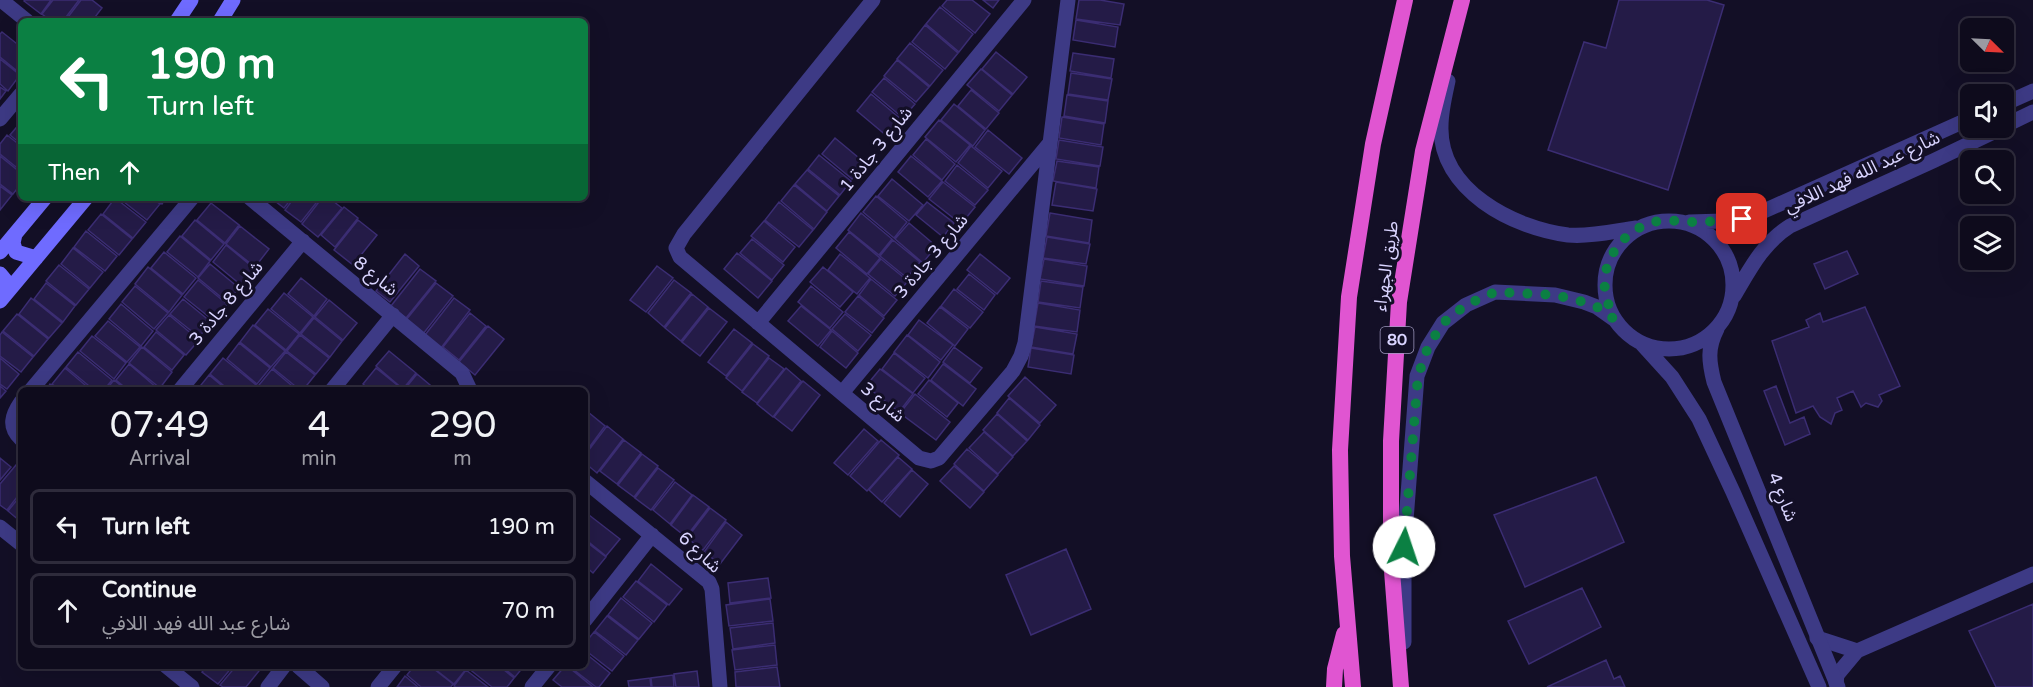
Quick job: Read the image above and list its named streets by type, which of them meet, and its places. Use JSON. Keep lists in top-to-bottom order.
{
  "streets": {
    "highway": ["طريق الجهراء", "80"],
    "street": [
      "شارع 3 جادة 1",
      "شارع عبد الله فهد اللافي",
      "شارع 3 جادة 3",
      "شارع 8",
      "شارع 8 جادة 3",
      "شارع 3",
      "شارع 4",
      "شارع 6"
    ]
  },
  "crossings": [
    ["شارع 3 جادة 1", "شارع 3"],
    ["شارع عبد الله فهد اللافي", "شارع 4"],
    ["شارع 3 جادة 3", "شارع 3"],
    ["شارع 8", "شارع 8 جادة 3"]
  ],
  "north": "bottom right",
  "page": {
    "turn": ["190 m", "Turn left"],
    "then": "Then",
    "eta": [
      "07:49",
      "Arrival",
      "4",
      "min",
      "290",
      "m"
    ],
    "list": [
      {
        "name": "Turn left",
        "value": "190 m"
      },
      {
        "name": "Continue",
        "note": "شارع عبد الله فهد اللافي",
        "value": "70 m"
      }
    ]
  }
}
